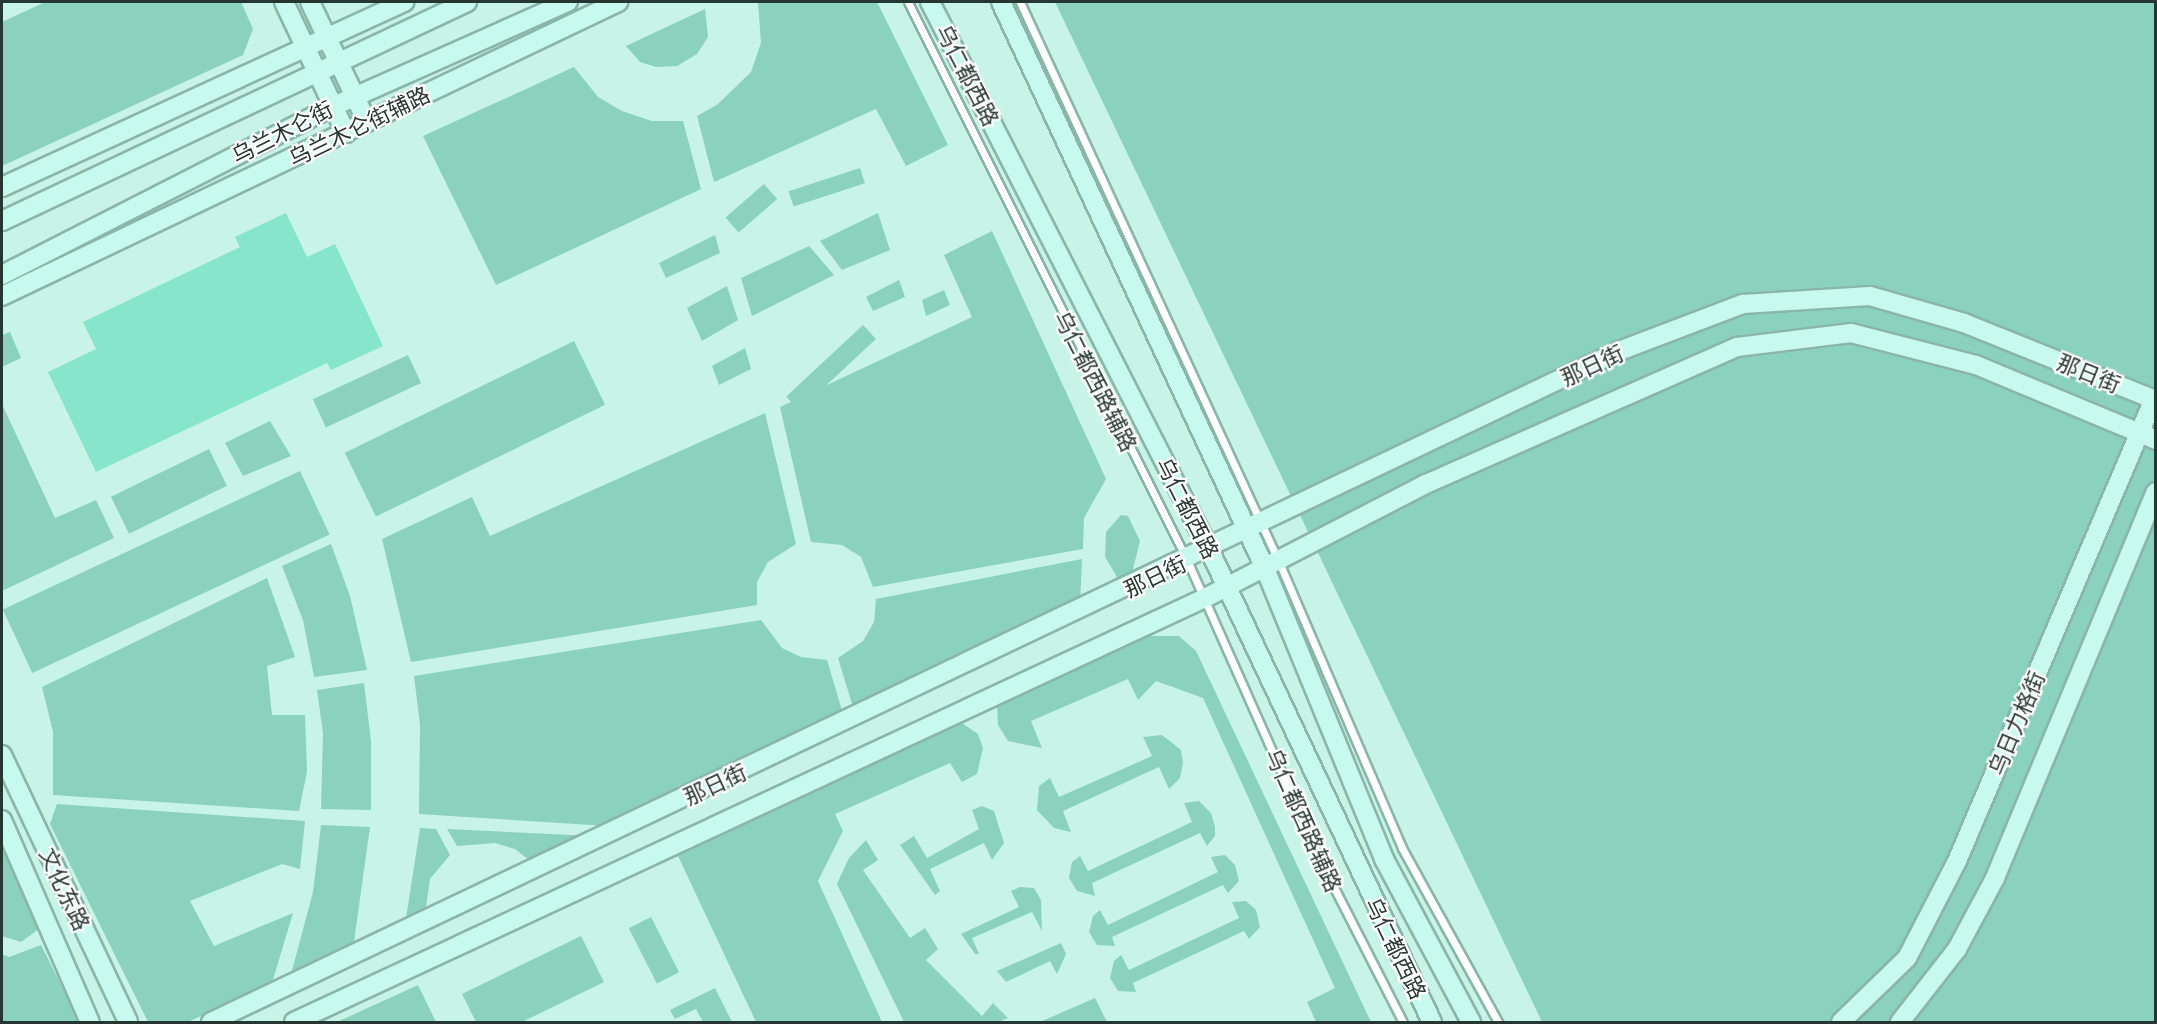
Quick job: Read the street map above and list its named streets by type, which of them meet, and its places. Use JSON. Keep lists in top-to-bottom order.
{
  "streets": {
    "street": [
      "乌仁都西路",
      "乌兰木仑街辅路",
      "乌兰木仑街",
      "那日街",
      "乌日力格街",
      "文化东路"
    ],
    "lane": ["乌仁都西路辅路"]
  },
  "crossings": [
    ["乌仁都西路", "那日街"],
    ["那日街", "乌仁都西路辅路"],
    ["那日街", "乌日力格街"]
  ]
}
